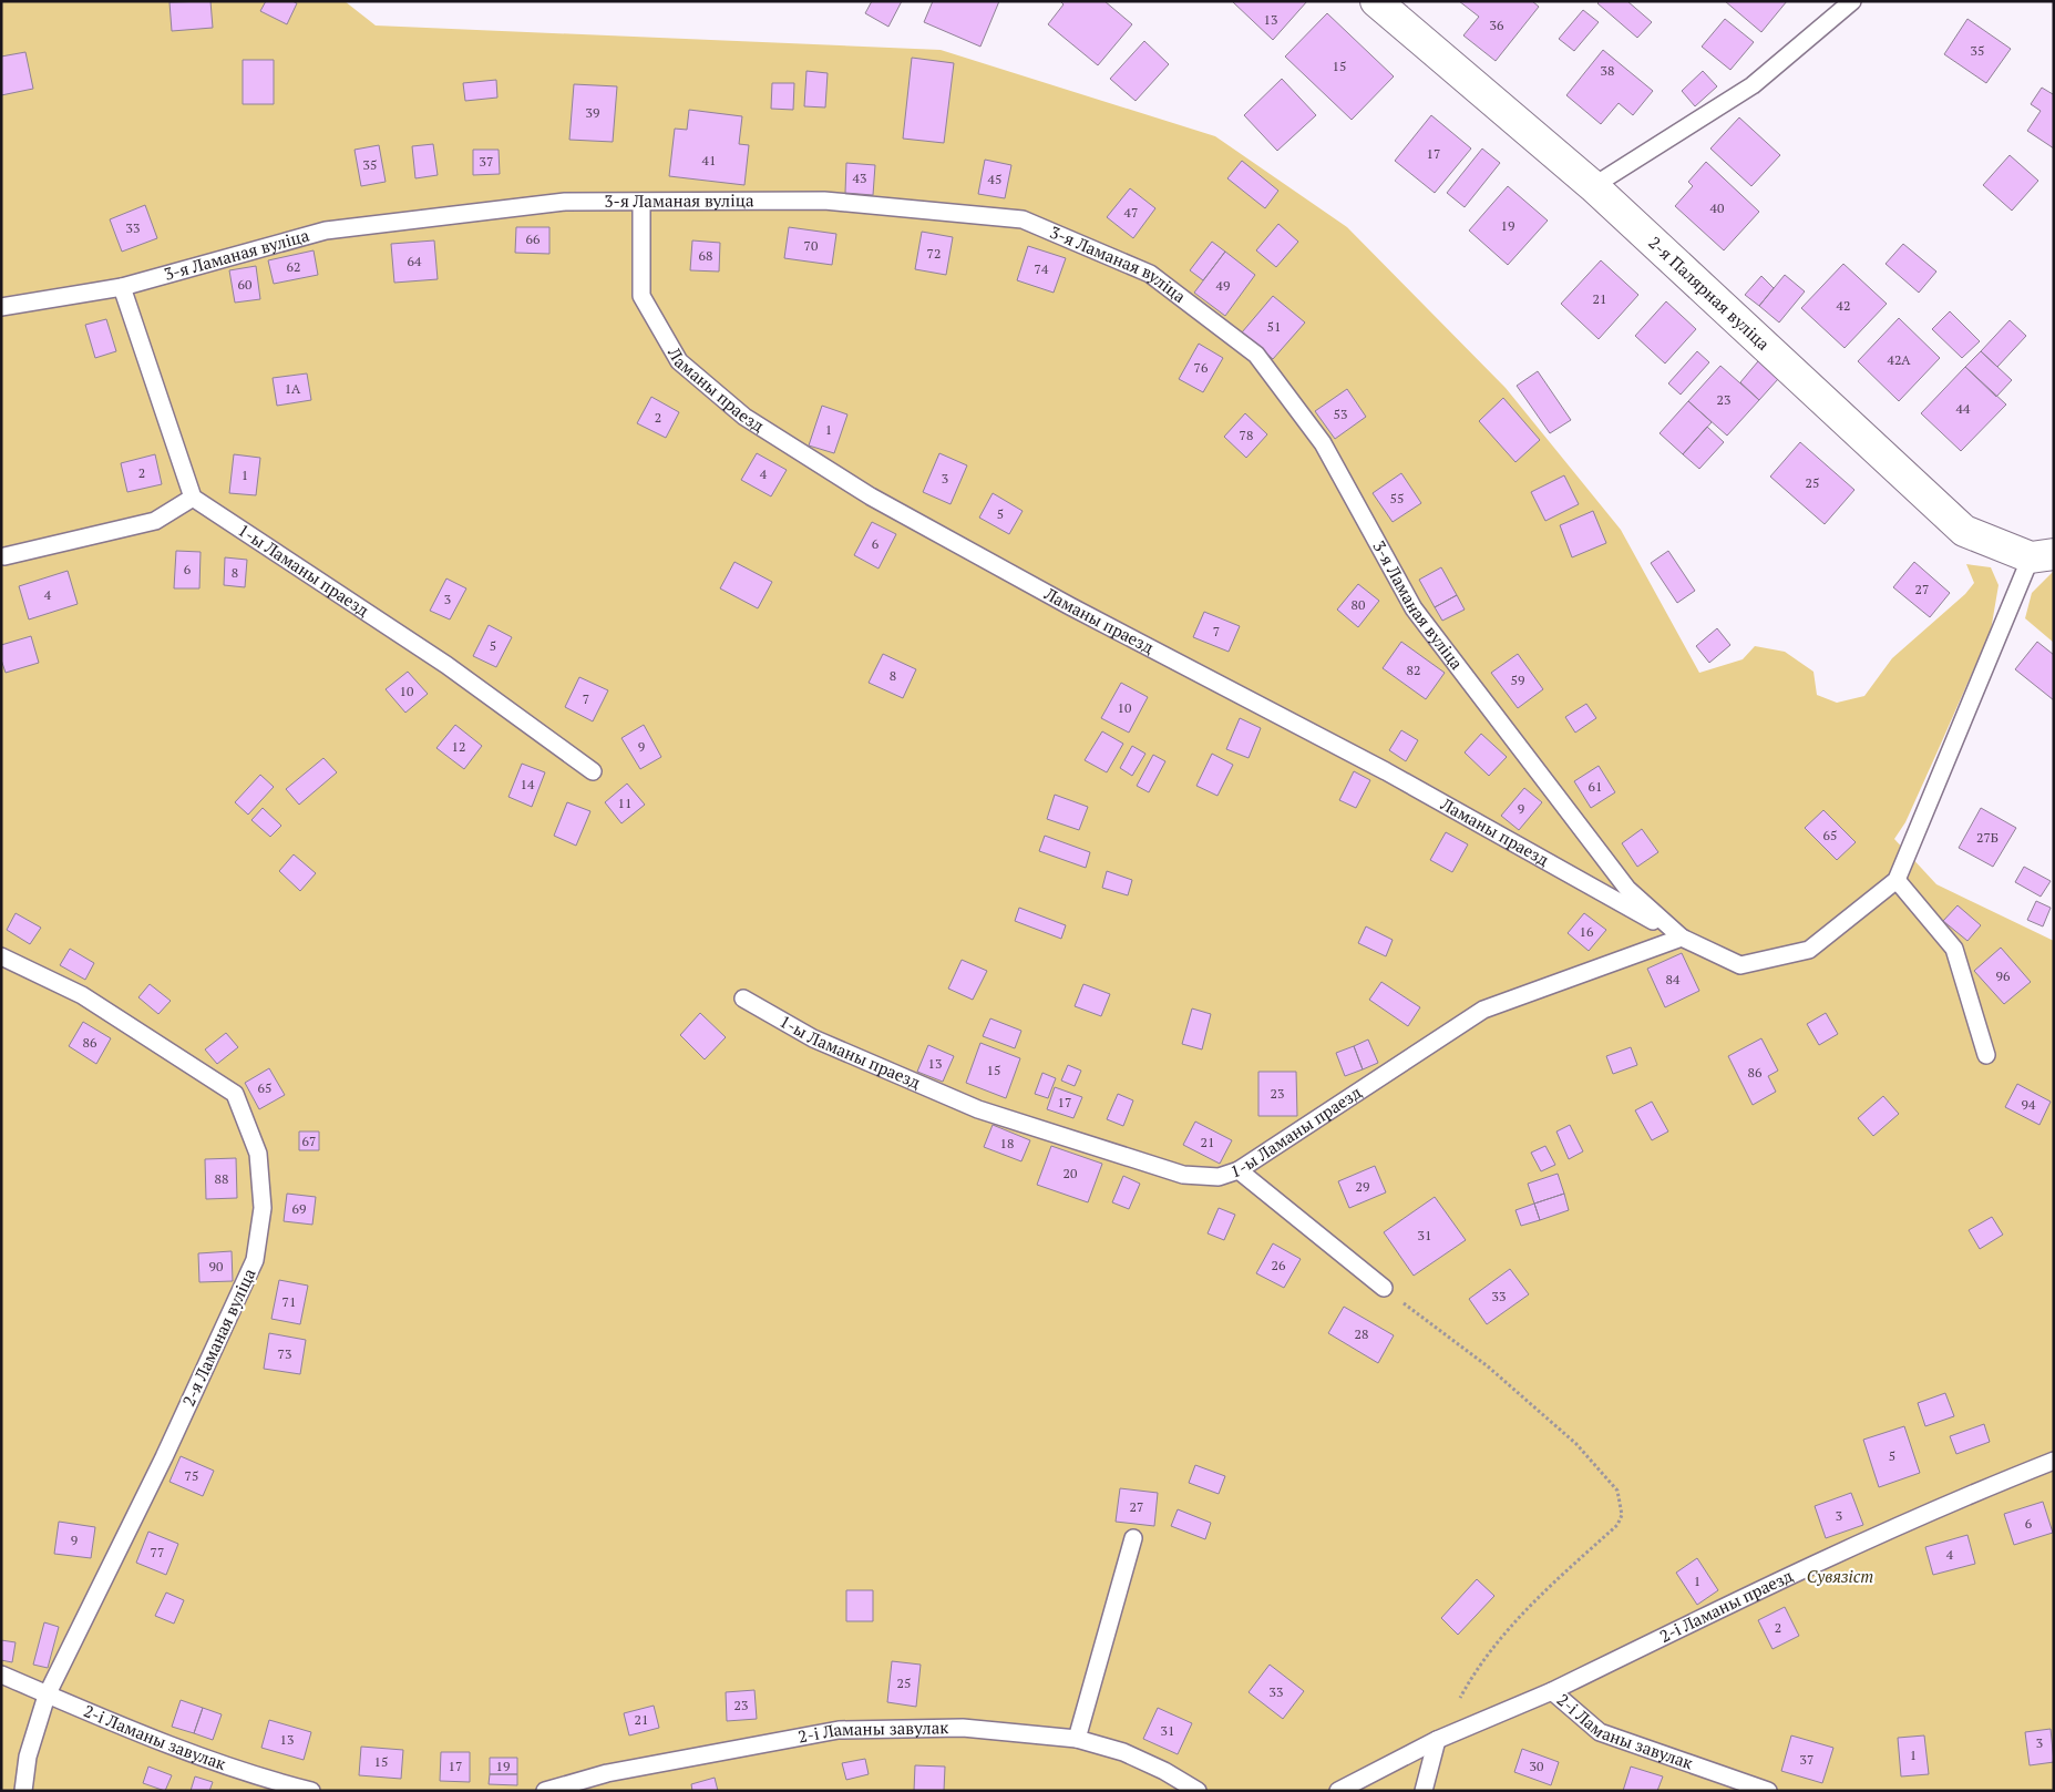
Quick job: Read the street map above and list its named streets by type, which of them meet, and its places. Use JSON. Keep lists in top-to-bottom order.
{
  "streets": {
    "street": ["2-я Палярная вуліца"],
    "lane": [
      "3-я Ламаная вуліца",
      "Ламаны праезд",
      "1-ы Ламаны праезд",
      "2-я Ламаная вуліца",
      "2-і Ламаны праезд",
      "2-і Ламаны завулак"
    ]
  },
  "crossings": [
    ["3-я Ламаная вуліца", "Ламаны праезд"],
    ["3-я Ламаная вуліца", "1-ы Ламаны праезд"],
    ["Ламаны праезд", "1-ы Ламаны праезд"],
    ["2-я Ламаная вуліца", "2-і Ламаны завулак"],
    ["2-і Ламаны праезд", "2-і Ламаны завулак"]
  ],
  "parks": ["Сувязіст"],
  "house_numbers": [
    "13",
    "36",
    "35",
    "15",
    "38",
    "39",
    "17",
    "41",
    "37",
    "35",
    "43",
    "45",
    "40",
    "47",
    "19",
    "33",
    "66",
    "70",
    "72",
    "68",
    "64",
    "62",
    "74",
    "60",
    "49",
    "21",
    "42",
    "51",
    "42А",
    "76",
    "1А",
    "23",
    "44",
    "53",
    "2",
    "1",
    "78",
    "2",
    "4",
    "1",
    "3",
    "25",
    "55",
    "5",
    "6",
    "6",
    "8",
    "27",
    "4",
    "3",
    "80",
    "7",
    "5",
    "82",
    "8",
    "59",
    "10",
    "7",
    "10",
    "12",
    "9",
    "14",
    "61",
    "11",
    "9",
    "65",
    "27Б",
    "16",
    "96",
    "84",
    "86",
    "13",
    "15",
    "86",
    "65",
    "23",
    "17",
    "94",
    "67",
    "21",
    "18",
    "20",
    "88",
    "29",
    "69",
    "31",
    "26",
    "90",
    "33",
    "71",
    "28",
    "73",
    "5",
    "75",
    "27",
    "3",
    "6",
    "9",
    "77",
    "4",
    "1",
    "2",
    "25",
    "33",
    "23",
    "21",
    "31",
    "13",
    "3",
    "1",
    "37",
    "15",
    "17",
    "19",
    "30"
  ]
}
